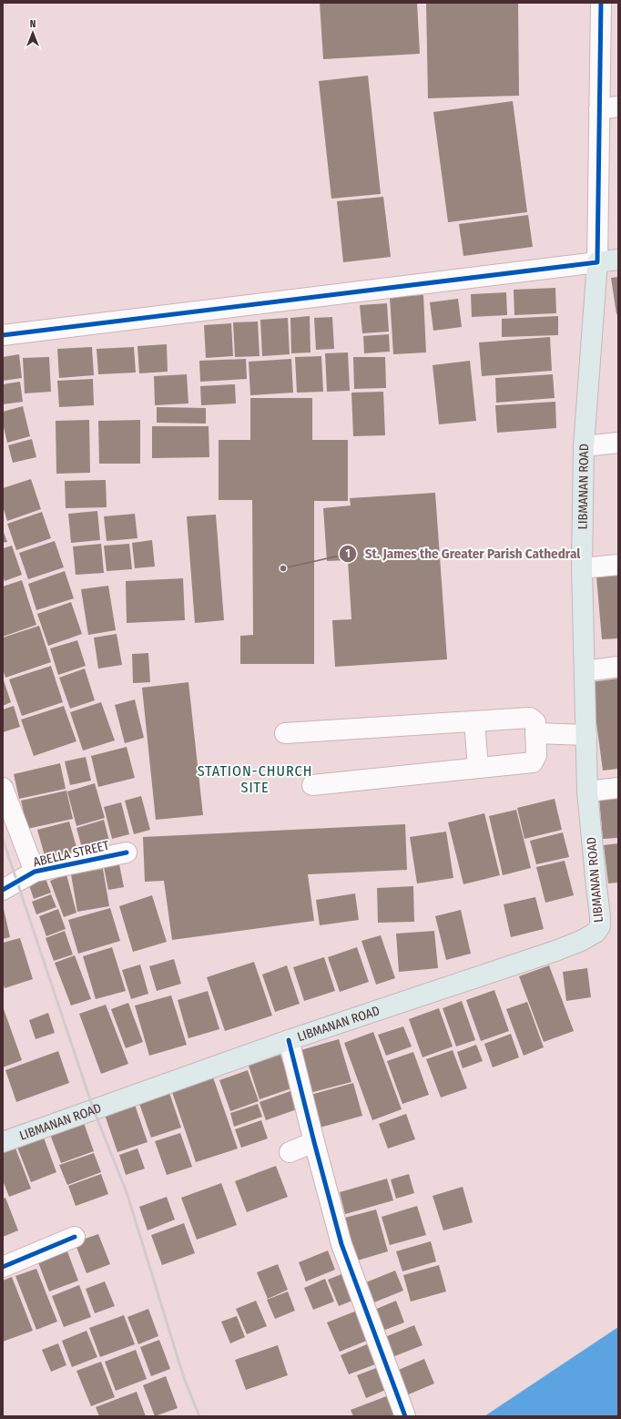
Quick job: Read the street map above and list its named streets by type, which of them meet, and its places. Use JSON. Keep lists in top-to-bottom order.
{
  "streets": {
    "main road": ["LIBMANAN ROAD"],
    "street": ["ABELLA STREET"]
  },
  "districts": ["STATION-CHURCH SITE"],
  "places": ["St. James the Greater Parish Cathedral"],
  "north": "top"
}
